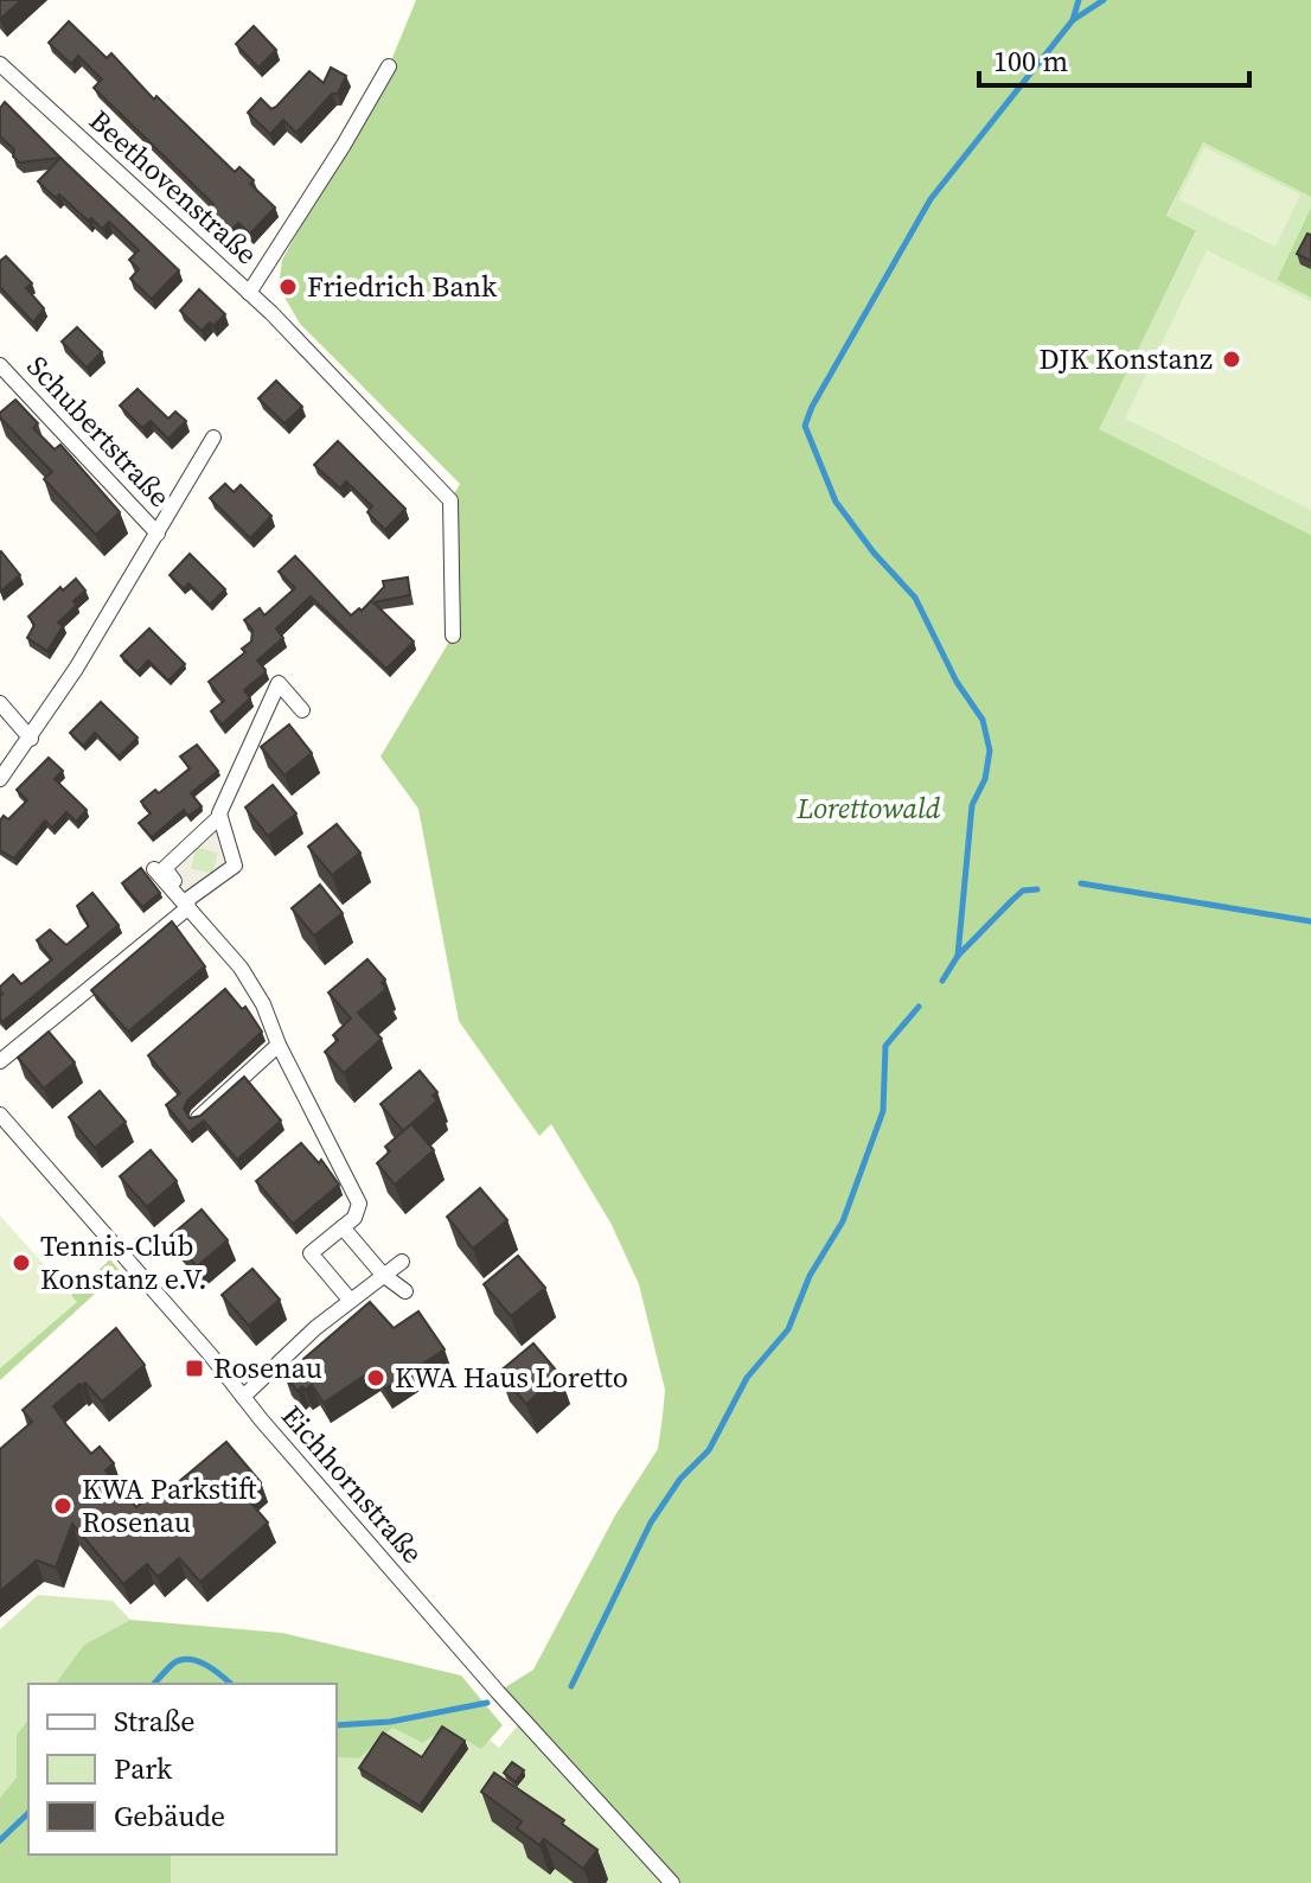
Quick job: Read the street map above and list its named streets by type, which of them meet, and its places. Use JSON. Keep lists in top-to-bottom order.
{
  "streets": {
    "street": ["Beethovenstraße", "Schubertstraße", "Eichhornstraße"]
  },
  "parks": ["Lorettowald"],
  "places": {
    "other": [
      "Friedrich Bank",
      "DJK Konstanz",
      "Tennis-Club Konstanz e.V.",
      "KWA Haus Loretto",
      "KWA Parkstift Rosenau"
    ],
    "transit": ["Rosenau"]
  },
  "legend": ["Straße", "Park", "Gebäude"],
  "scale_bar": "100 m"
}
